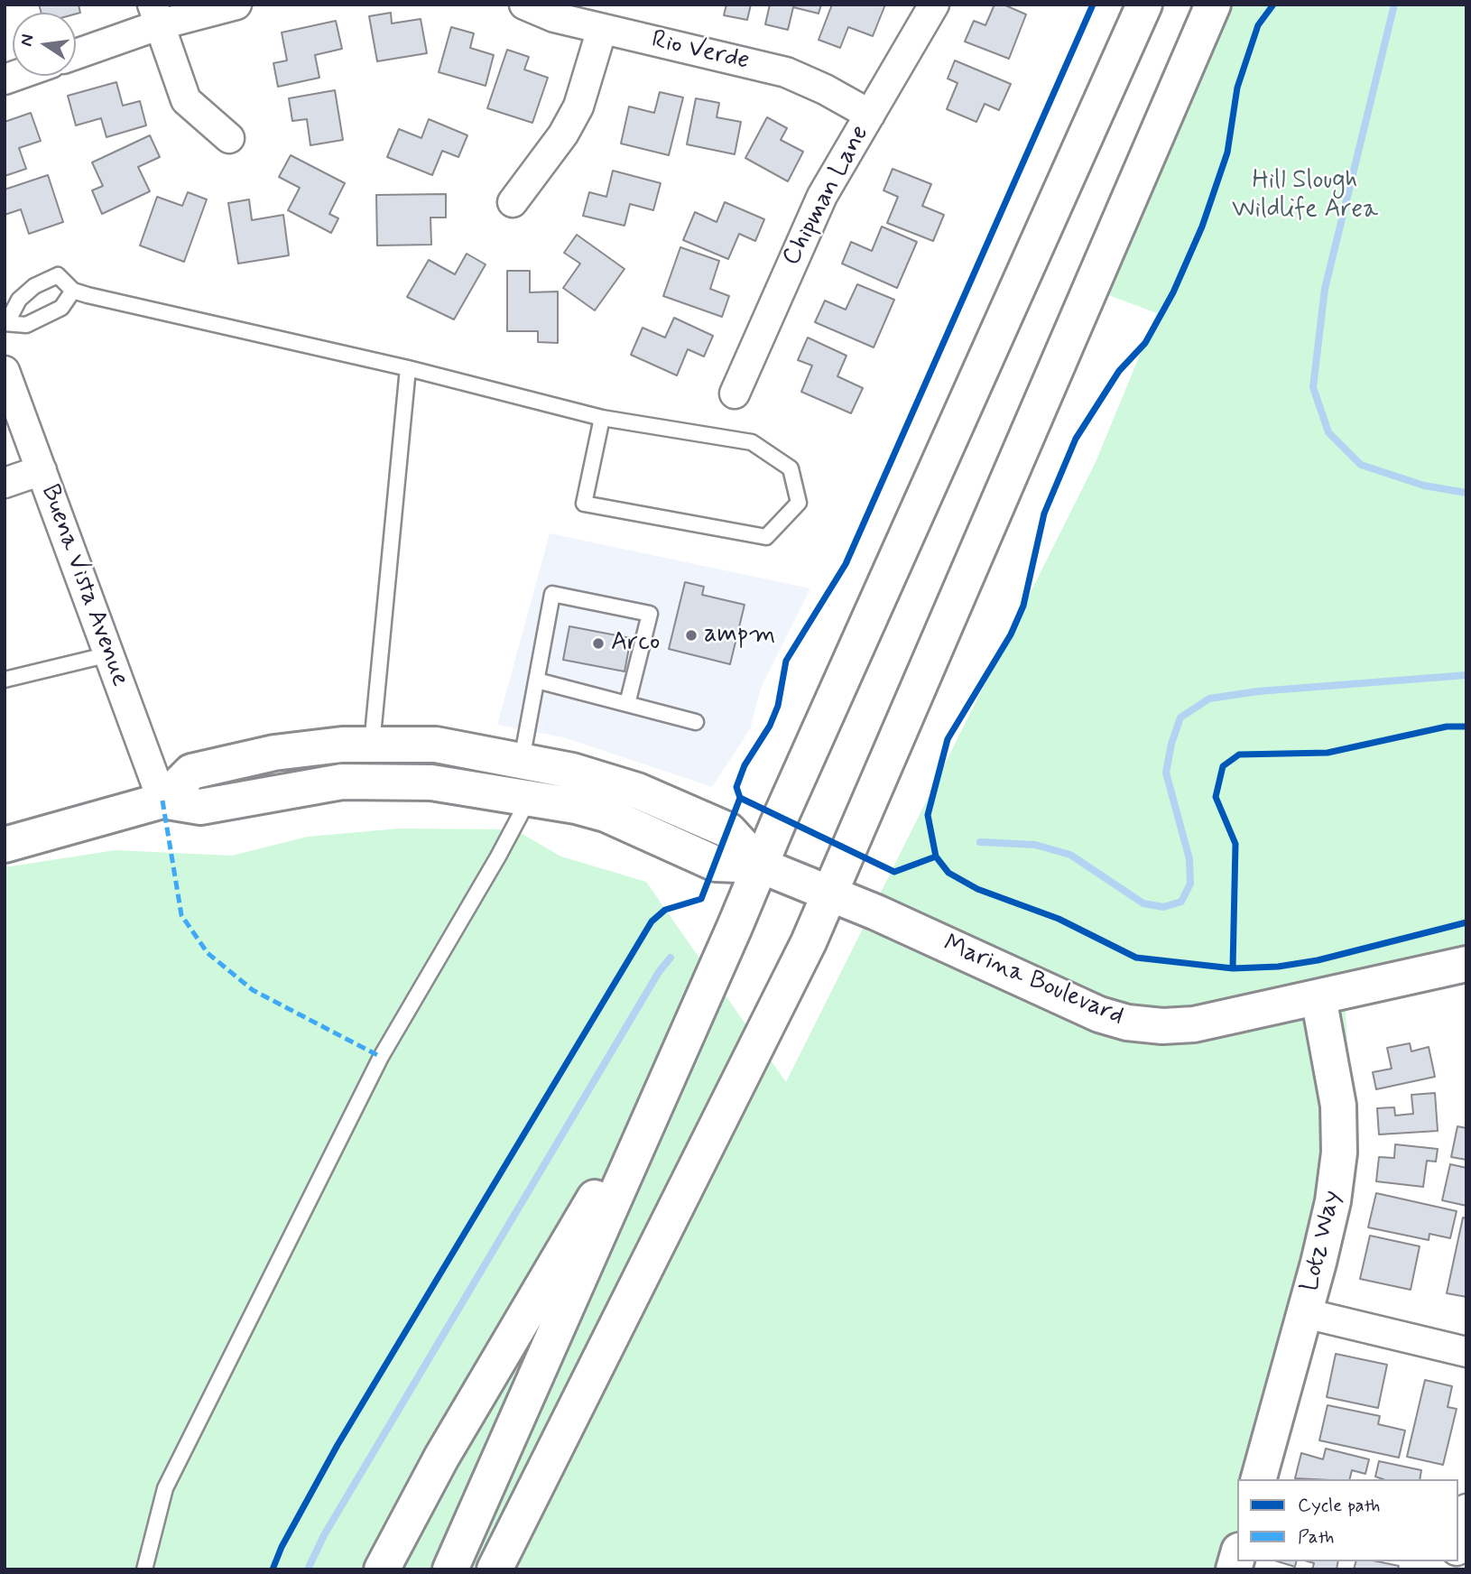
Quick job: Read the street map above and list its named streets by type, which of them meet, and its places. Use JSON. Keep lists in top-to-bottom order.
{
  "streets": {
    "main road": ["Marina Boulevard", "Lotz Way"],
    "street": ["Rio Verde", "Chipman Lane", "Buena Vista Avenue"]
  },
  "crossings": [
    ["Rio Verde", "Chipman Lane"],
    ["Buena Vista Avenue", "Marina Boulevard"],
    ["Marina Boulevard", "Lotz Way"]
  ],
  "parks": ["Hill Slough Wildlife Area"],
  "places": ["ampm", "Arco"],
  "legend": ["Cycle path", "Path"],
  "north": "left"
}
